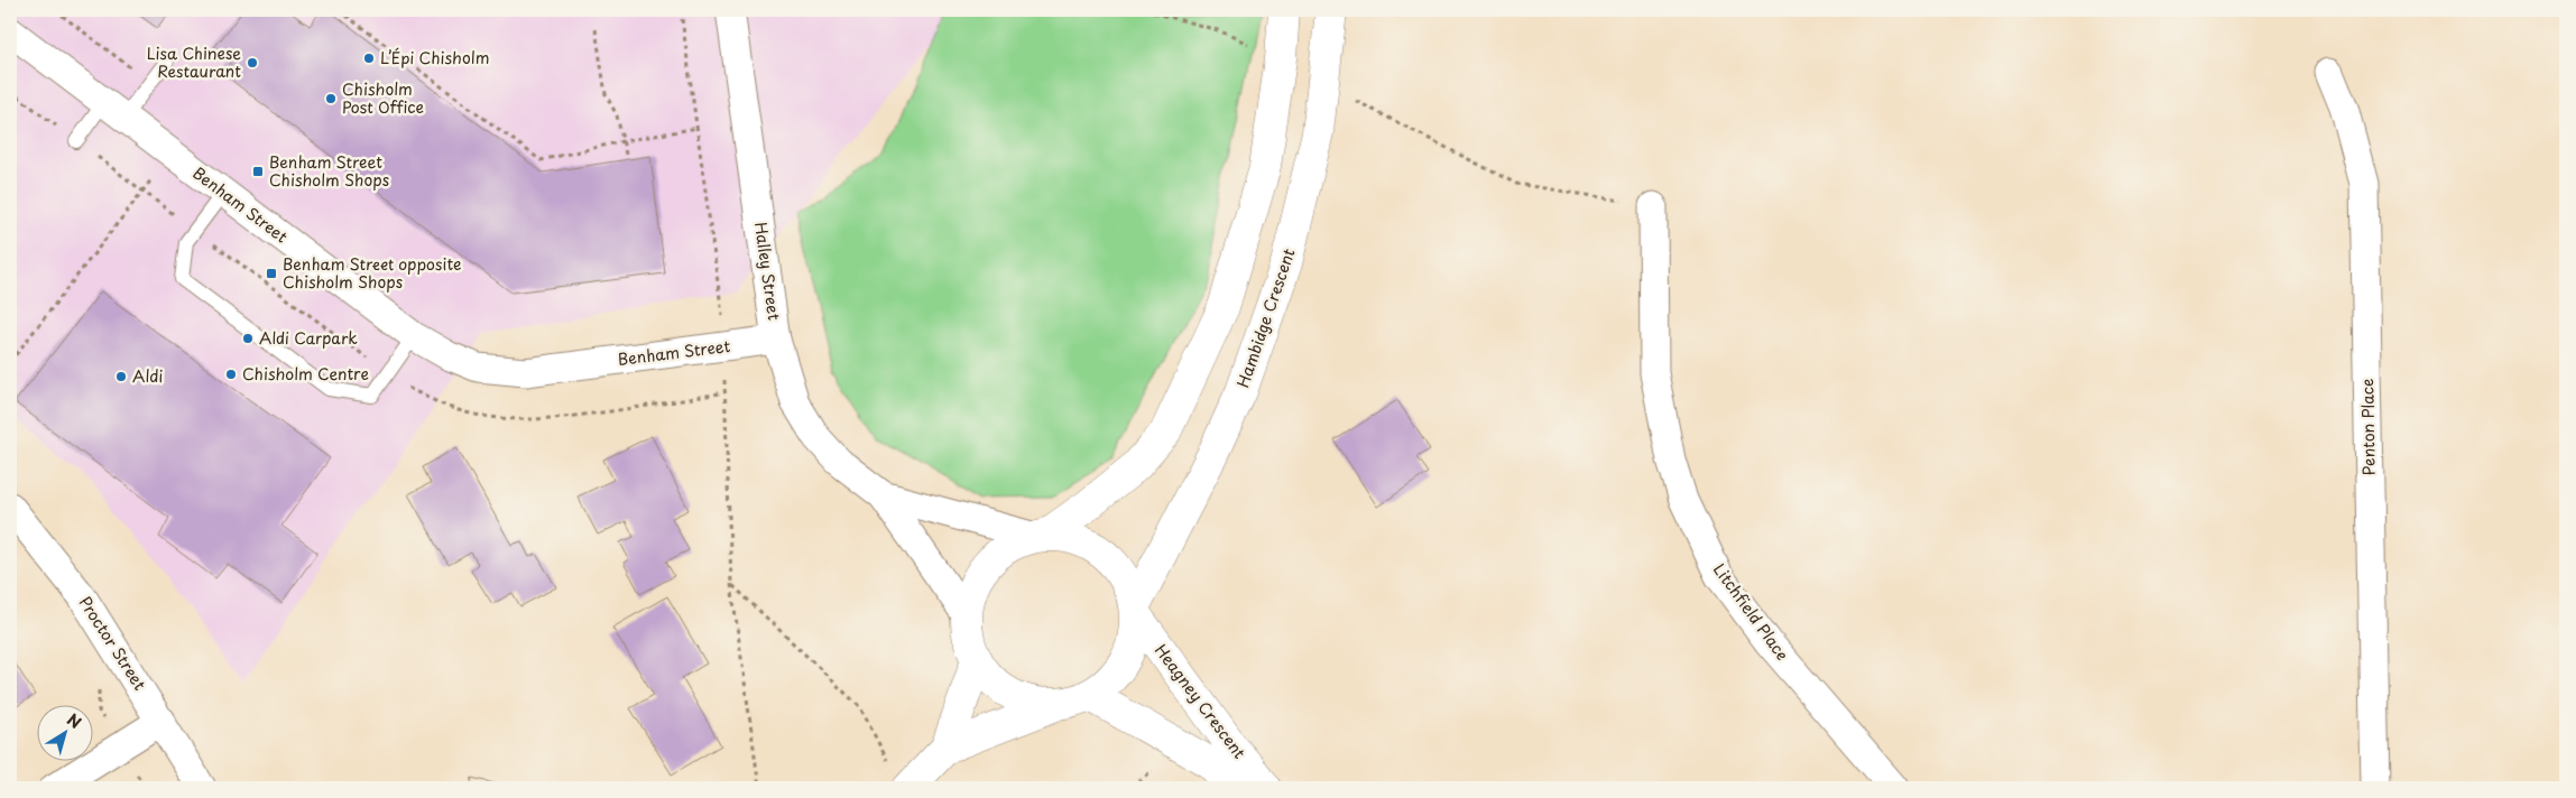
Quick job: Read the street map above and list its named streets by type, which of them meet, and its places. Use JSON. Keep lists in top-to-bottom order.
{
  "streets": {
    "street": [
      "Benham Street",
      "Halley Street",
      "Hambidge Crescent",
      "Penton Place",
      "Litchfield Place",
      "Proctor Street",
      "Heagney Crescent"
    ]
  },
  "crossings": [
    ["Benham Street", "Halley Street"],
    ["Halley Street", "Hambidge Crescent"],
    ["Halley Street", "Heagney Crescent"],
    ["Hambidge Crescent", "Heagney Crescent"]
  ],
  "places": {
    "other": [
      "L’Épi Chisholm",
      "Lisa Chinese Restaurant",
      "Chisholm Post Office",
      "Aldi Carpark",
      "Chisholm Centre",
      "Aldi"
    ],
    "transit": ["Benham Street Chisholm Shops", "Benham Street opposite Chisholm Shops"]
  },
  "north": "top right"
}
